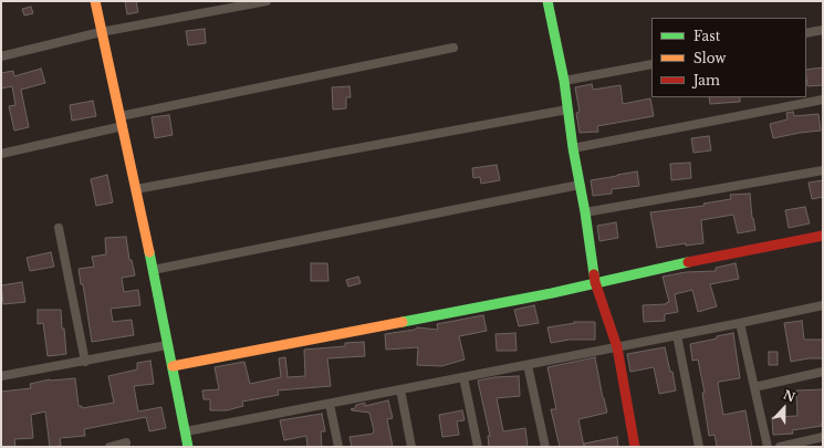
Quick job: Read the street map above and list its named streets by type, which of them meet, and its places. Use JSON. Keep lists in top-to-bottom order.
{
  "legend": ["Fast", "Slow", "Jam"],
  "north": "top"
}
